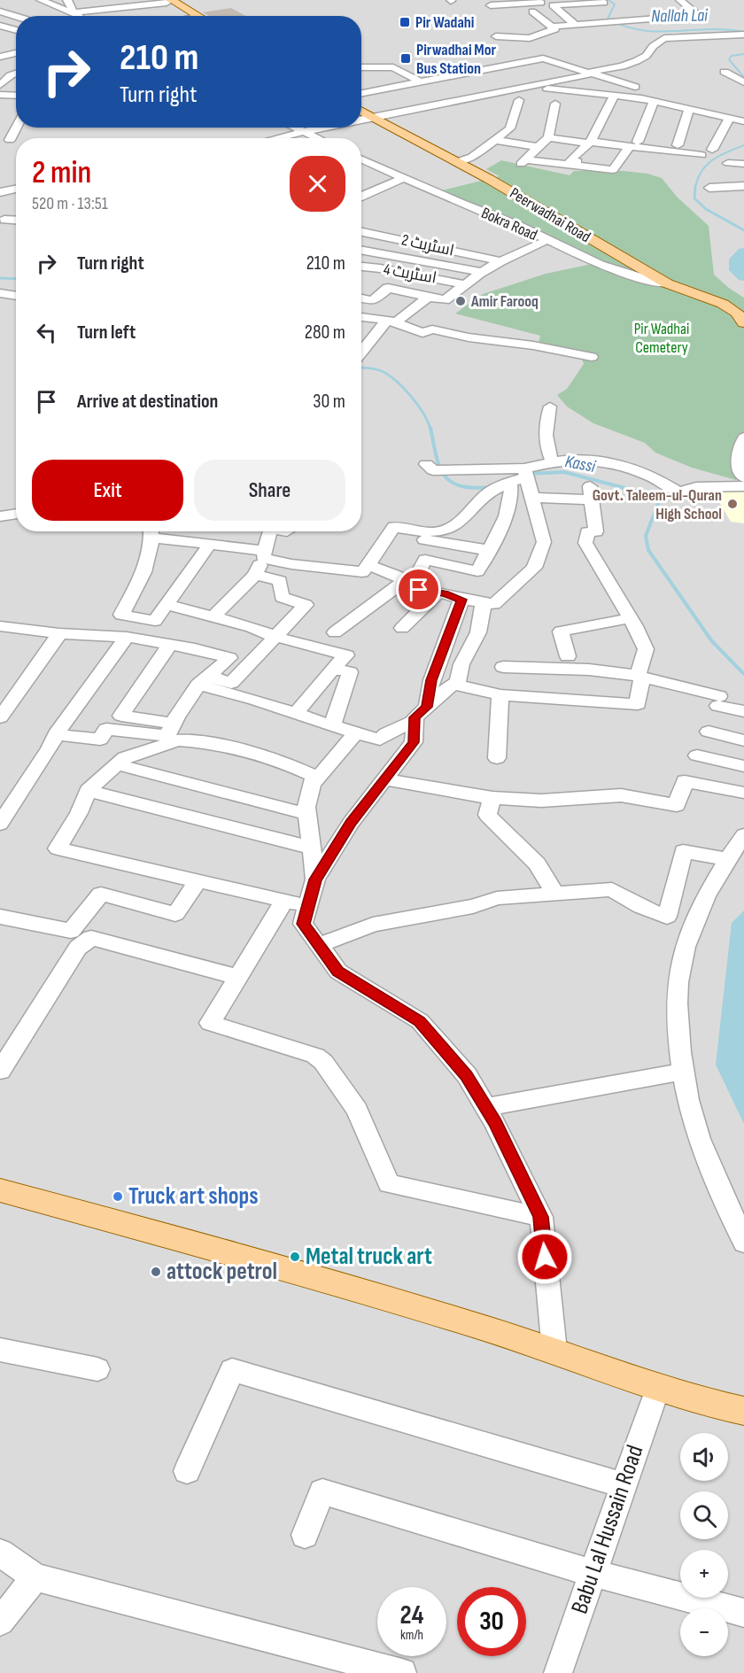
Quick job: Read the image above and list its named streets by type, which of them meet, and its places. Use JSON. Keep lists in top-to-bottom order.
{
  "streets": {
    "main road": ["Peerwadhai Road"],
    "street": [
      "Bokra Road",
      "اسٹریٹ 2",
      "اسٹریٹ 4",
      "Babu Lal Hussain Road"
    ]
  },
  "crossings": [
    ["Peerwadhai Road", "Bokra Road"]
  ],
  "water": ["Nallah Lai", "Kassi"],
  "parks": ["Pir Wadhai Cemetery"],
  "places": {
    "transit": ["Pir Wadahi", "Pirwadhai Mor Bus Station"],
    "other": [
      "Amir Farooq",
      "Govt. Taleem-ul-Quran High School",
      "Truck art shops",
      "Metal truck art",
      "attock petrol"
    ]
  },
  "page": {
    "turn": ["210 m", "Turn right"],
    "heading": ["2 min", "520 m · 13:51"],
    "list": [
      {
        "name": "Turn right",
        "value": "210 m"
      },
      {
        "name": "Turn left",
        "value": "280 m"
      },
      {
        "name": "Arrive at destination",
        "value": "30 m"
      }
    ],
    "buttons": ["Exit", "Share"],
    "map_buttons": ["+", "−"],
    "speed": "24 km/h",
    "limit": "30"
  }
}
